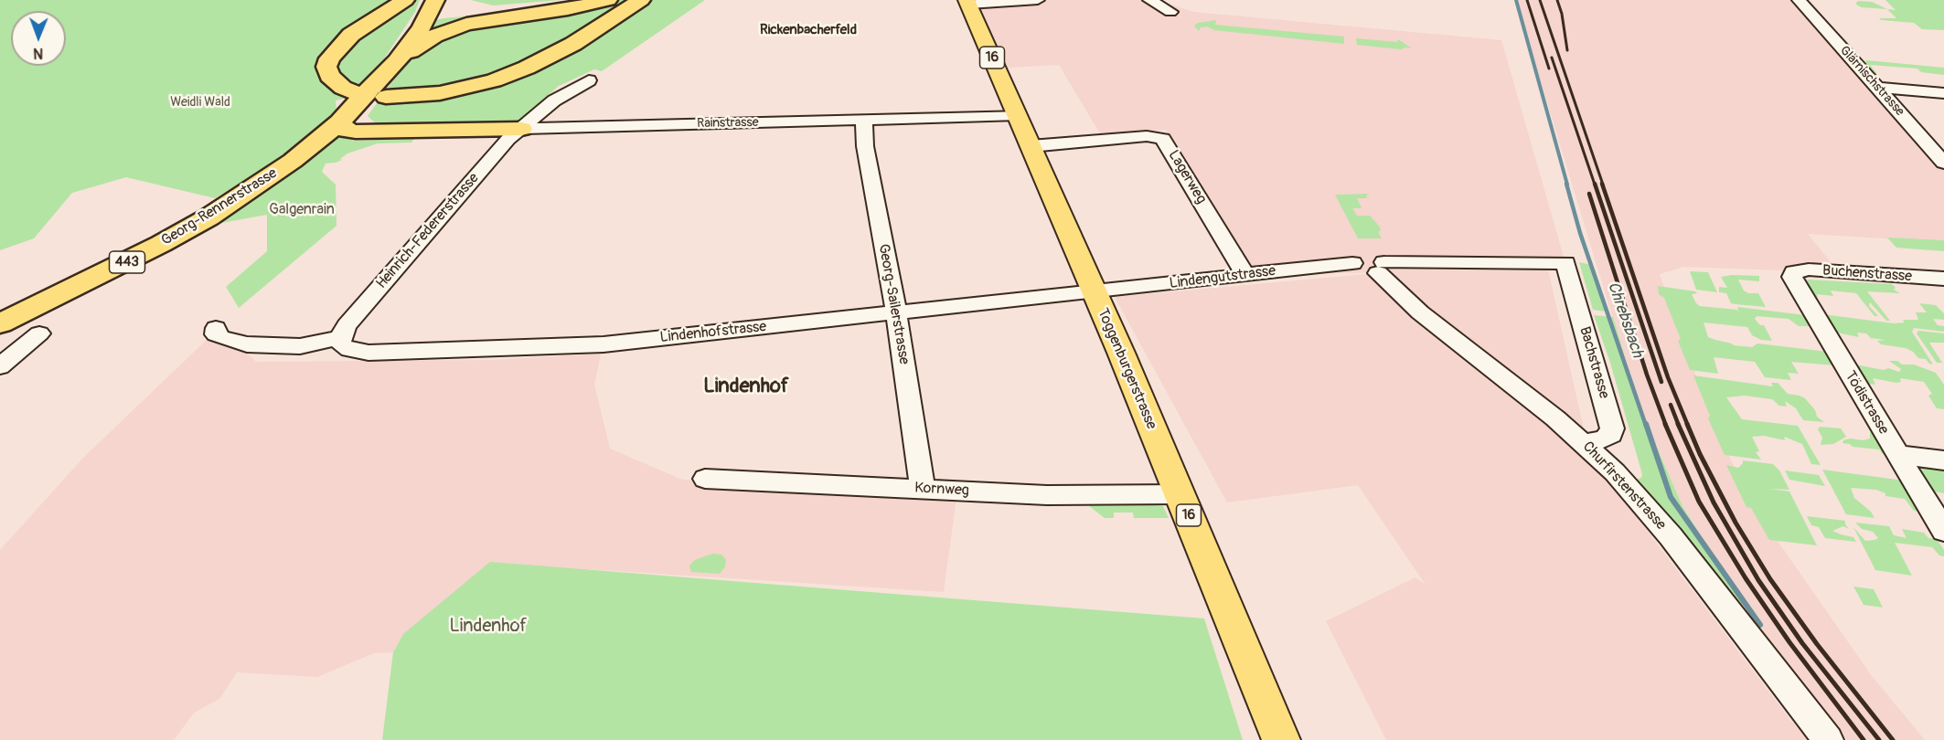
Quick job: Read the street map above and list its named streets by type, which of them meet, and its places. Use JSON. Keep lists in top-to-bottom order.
{
  "streets": {
    "highway": ["Georg-Rennerstrasse", "443"],
    "main road": ["16", "Toggenburgerstrasse"],
    "street": [
      "Glärnischstrasse",
      "Rainstrasse",
      "Lagerweg",
      "Heinrich-Federerstrasse",
      "Buchenstrasse",
      "Lindengutstrasse",
      "Georg-Sailerstrasse",
      "Lindenhofstrasse",
      "Bachstrasse",
      "Tödistrasse",
      "Churfirstenstrasse",
      "Kornweg"
    ]
  },
  "crossings": [
    ["Rainstrasse", "Heinrich-Federerstrasse"],
    ["Rainstrasse", "Georg-Sailerstrasse"],
    ["Rainstrasse", "Toggenburgerstrasse"],
    ["Lagerweg", "Lindengutstrasse"],
    ["Lagerweg", "Toggenburgerstrasse"],
    ["Heinrich-Federerstrasse", "Lindenhofstrasse"],
    ["Buchenstrasse", "Tödistrasse"],
    ["Lindengutstrasse", "Lindenhofstrasse"],
    ["Lindengutstrasse", "Bachstrasse"],
    ["Lindengutstrasse", "Toggenburgerstrasse"],
    ["Lindengutstrasse", "Churfirstenstrasse"],
    ["Georg-Sailerstrasse", "Lindenhofstrasse"],
    ["Georg-Sailerstrasse", "Kornweg"],
    ["Lindenhofstrasse", "Toggenburgerstrasse"],
    ["Bachstrasse", "Churfirstenstrasse"],
    ["Toggenburgerstrasse", "Kornweg"]
  ],
  "districts": ["Rickenbacherfeld", "Lindenhof"],
  "water": ["Chrebsbach"],
  "parks": ["Weidli Wald", "Galgenrain", "Lindenhof"],
  "north": "bottom"
}
